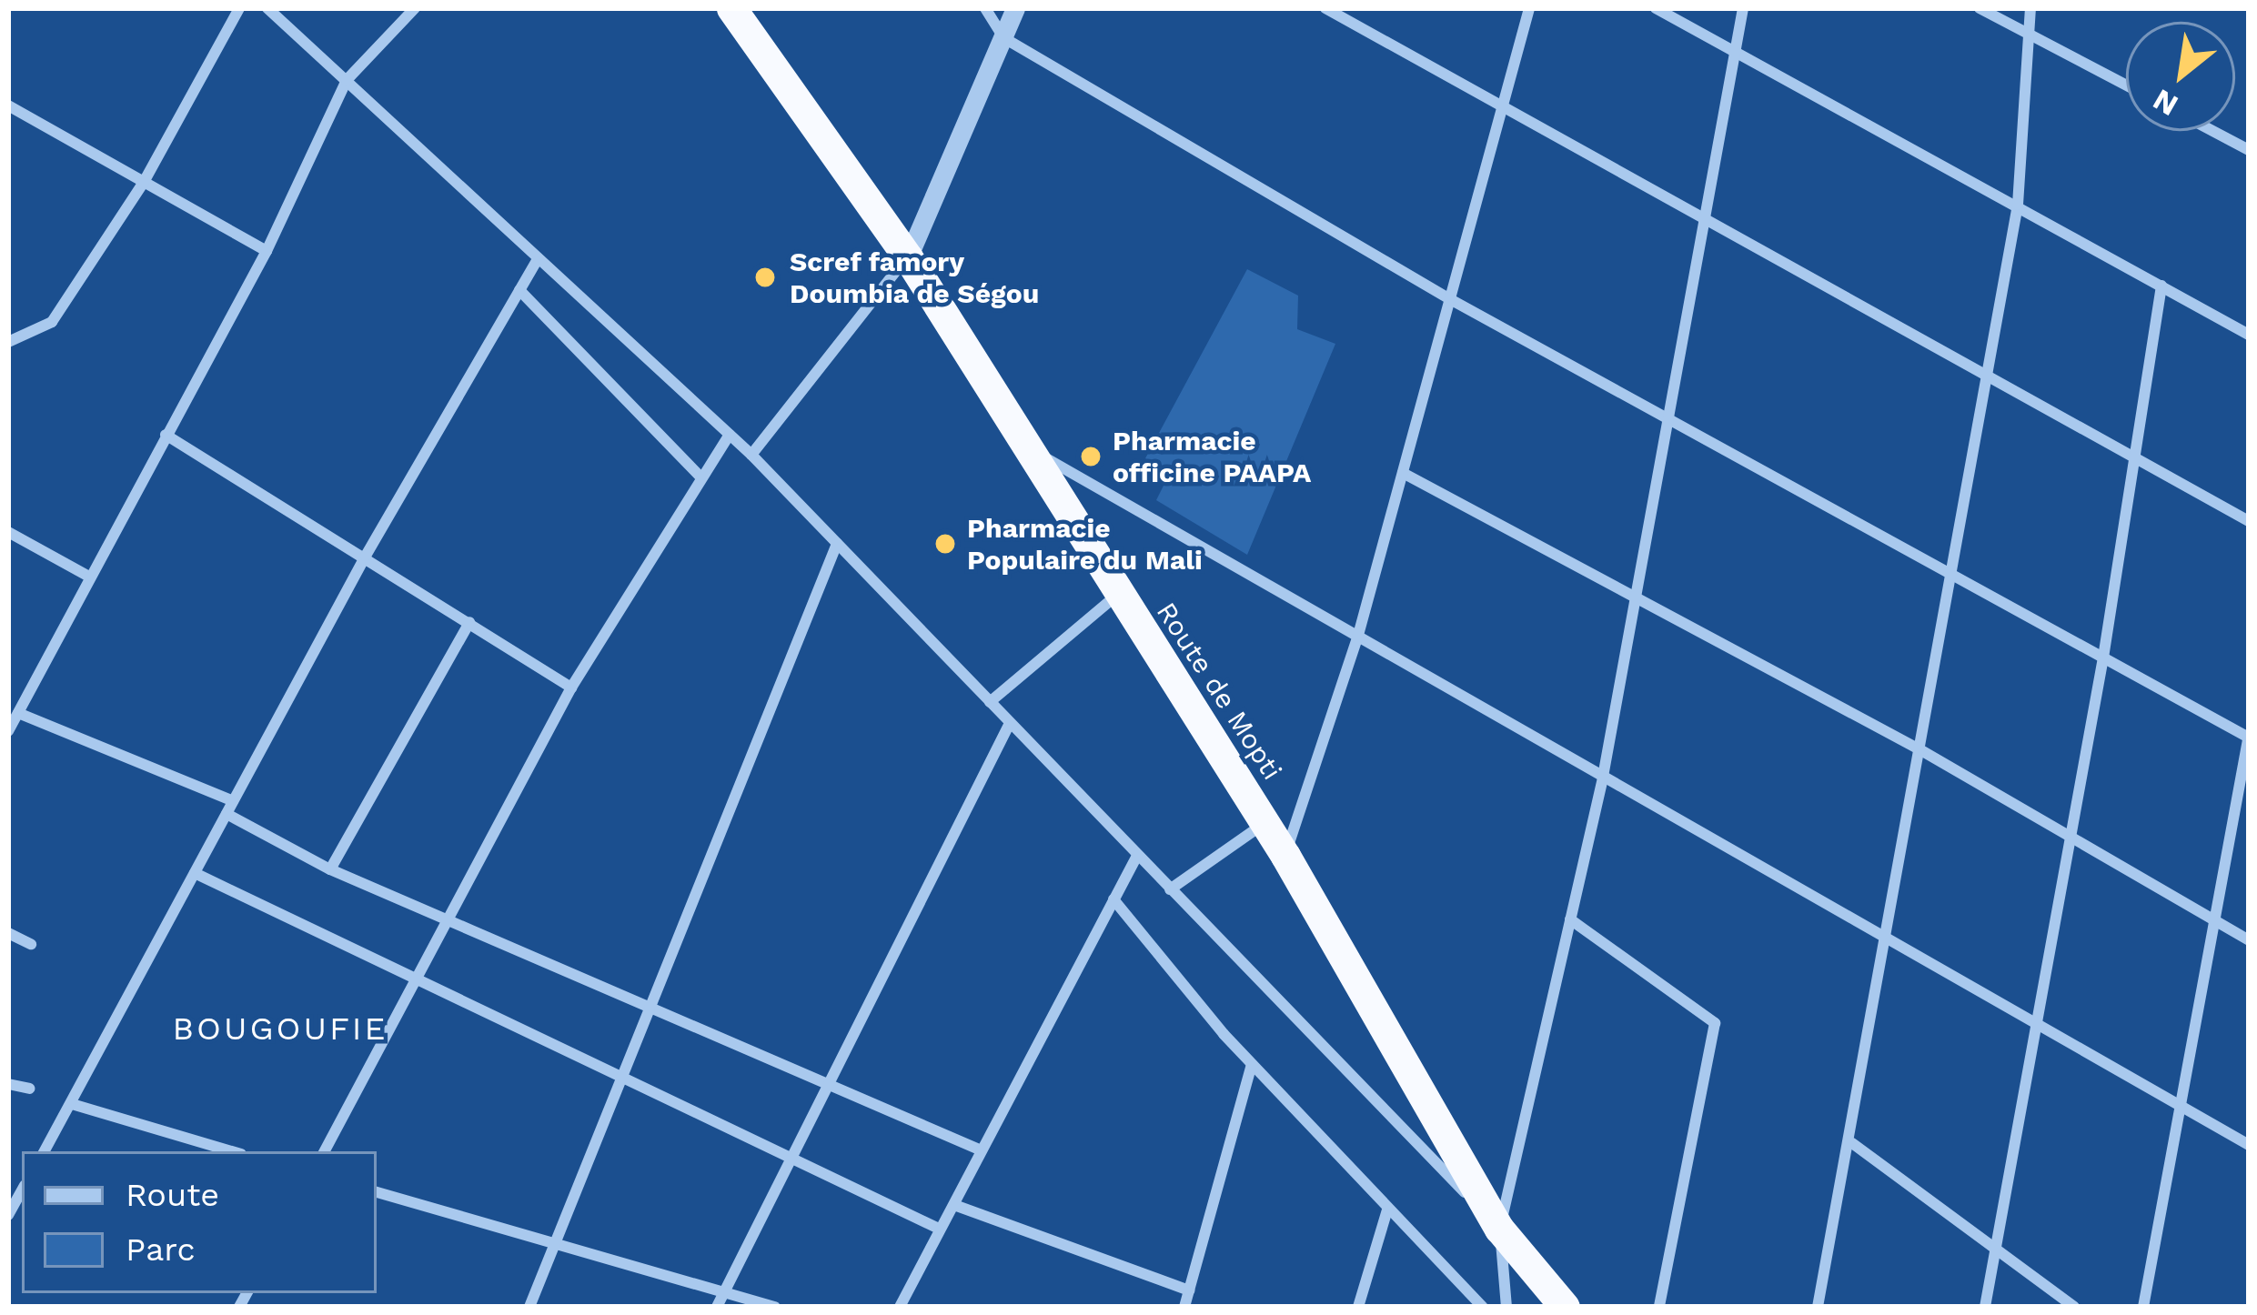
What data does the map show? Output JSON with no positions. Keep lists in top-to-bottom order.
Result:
{
  "streets": {
    "highway": ["Route de Mopti"]
  },
  "districts": ["BOUGOUFIE"],
  "places": ["Scref famory Doumbia de Ségou", "Pharmacie officine PAAPA", "Pharmacie Populaire du Mali"],
  "legend": ["Route", "Parc"],
  "north": "bottom left"
}
